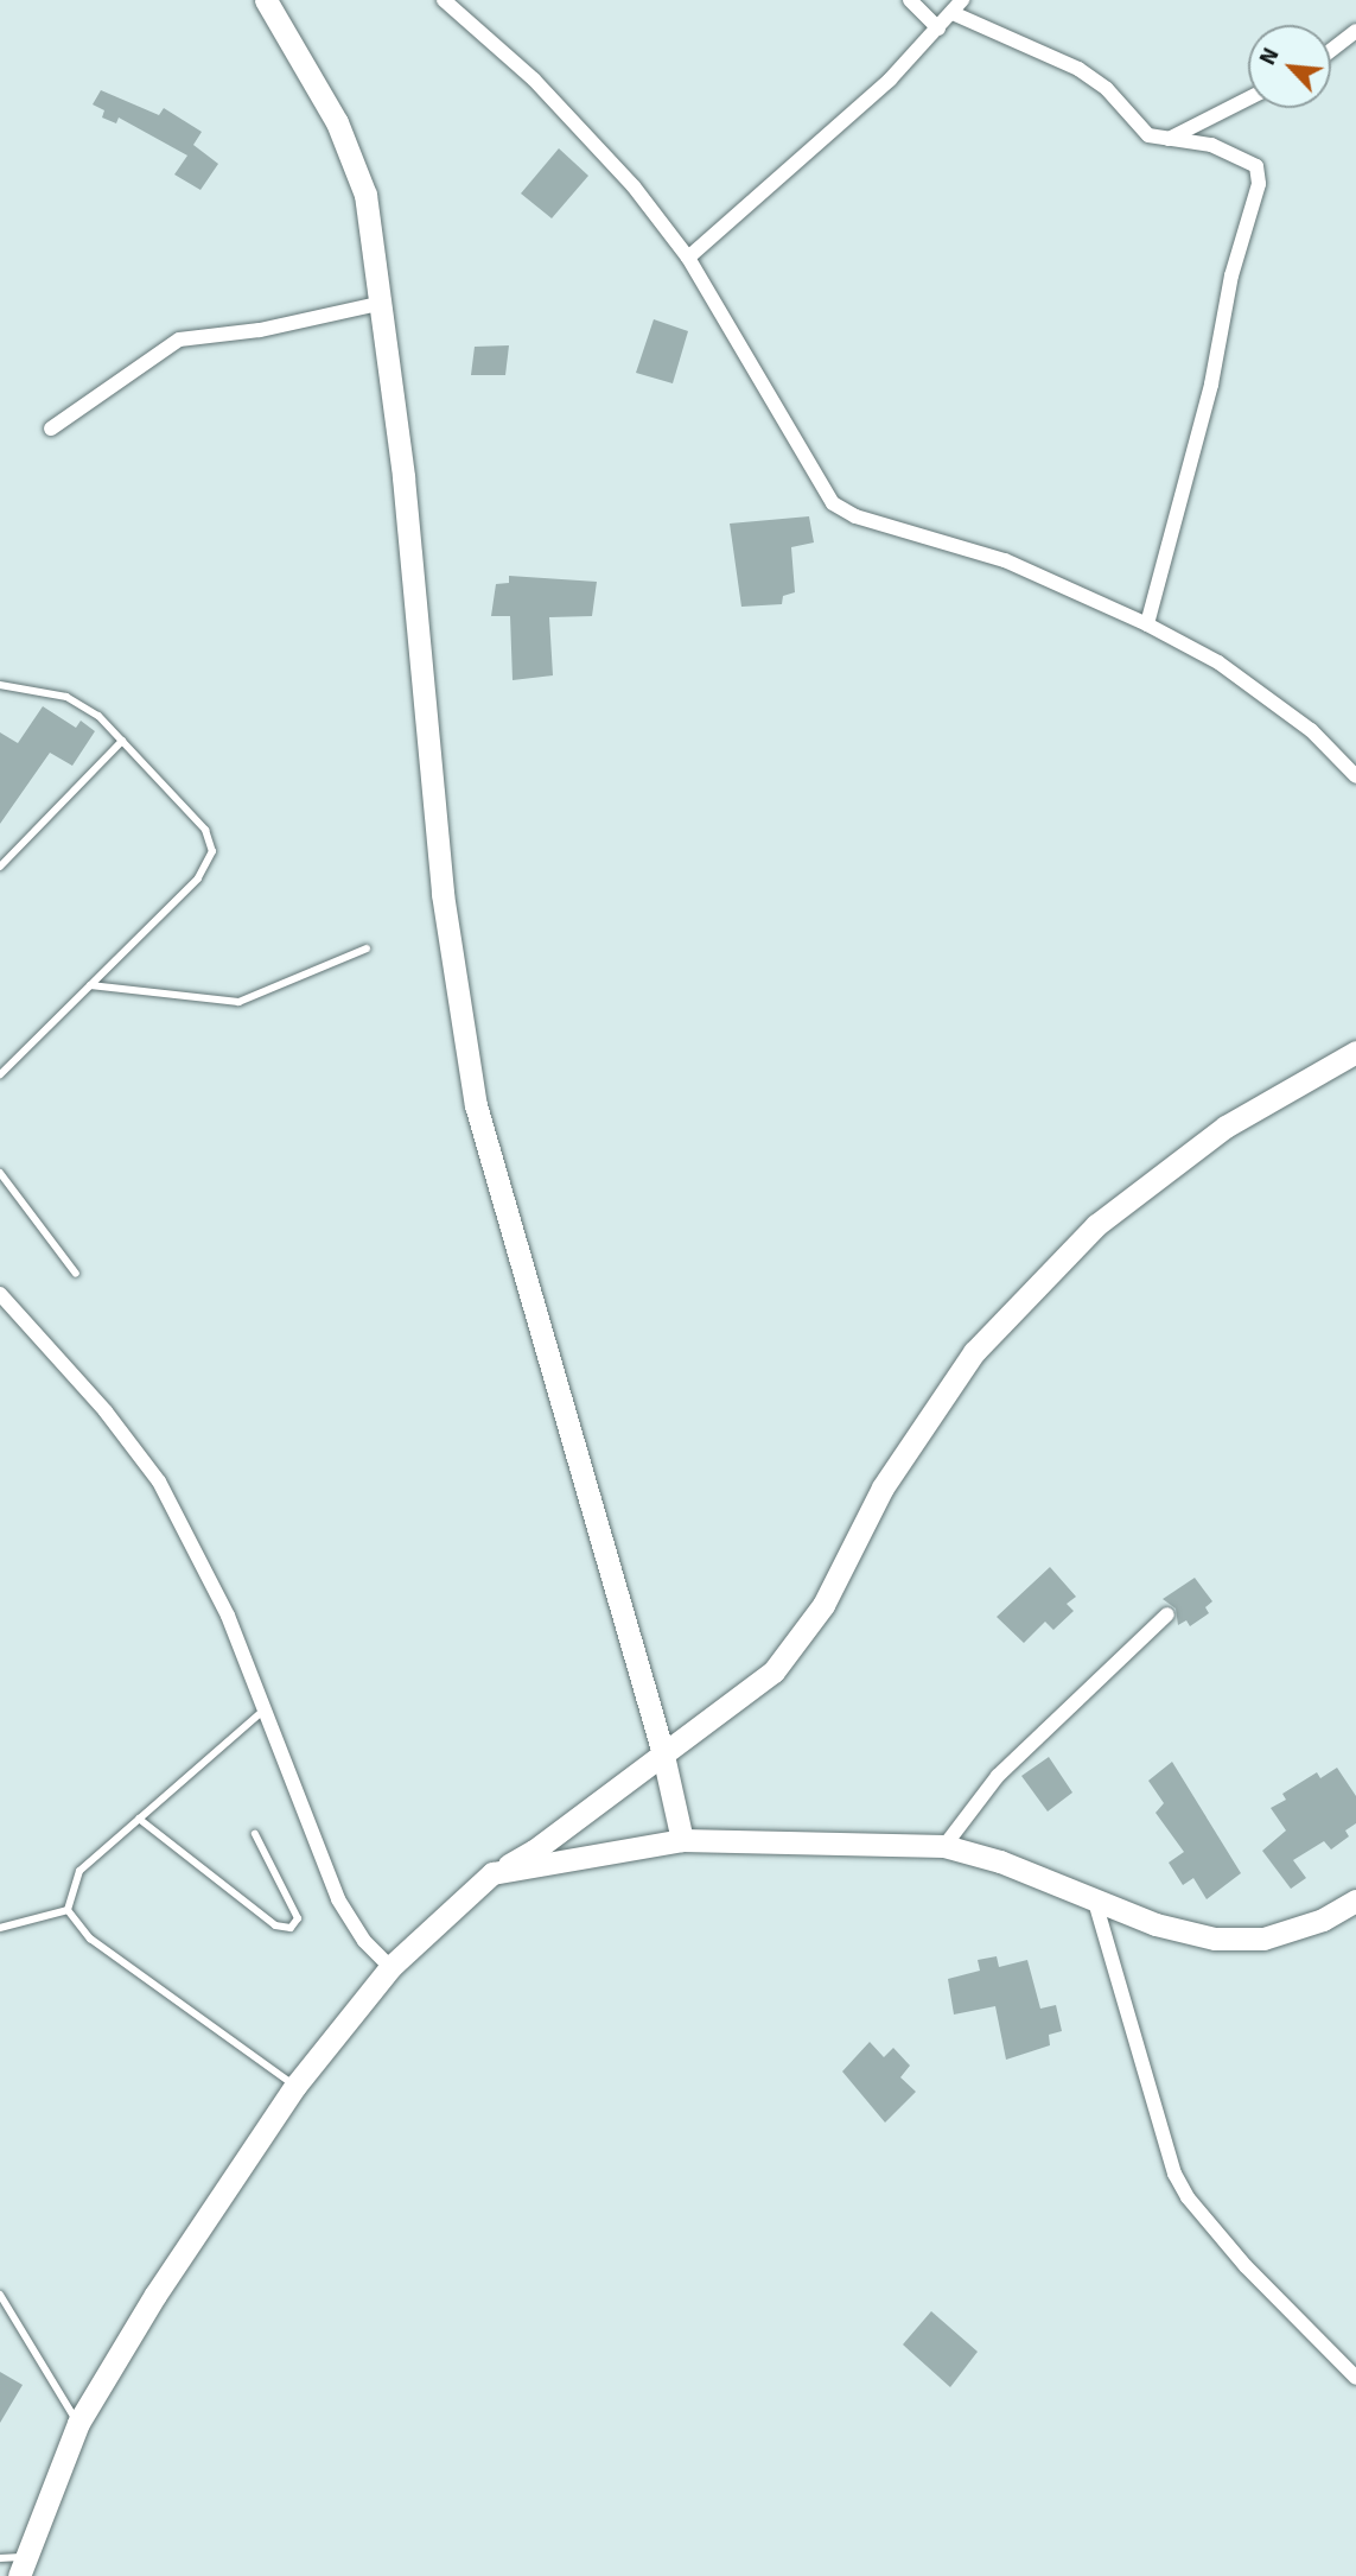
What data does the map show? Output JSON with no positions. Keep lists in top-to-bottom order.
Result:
{
  "north": "top left"
}
